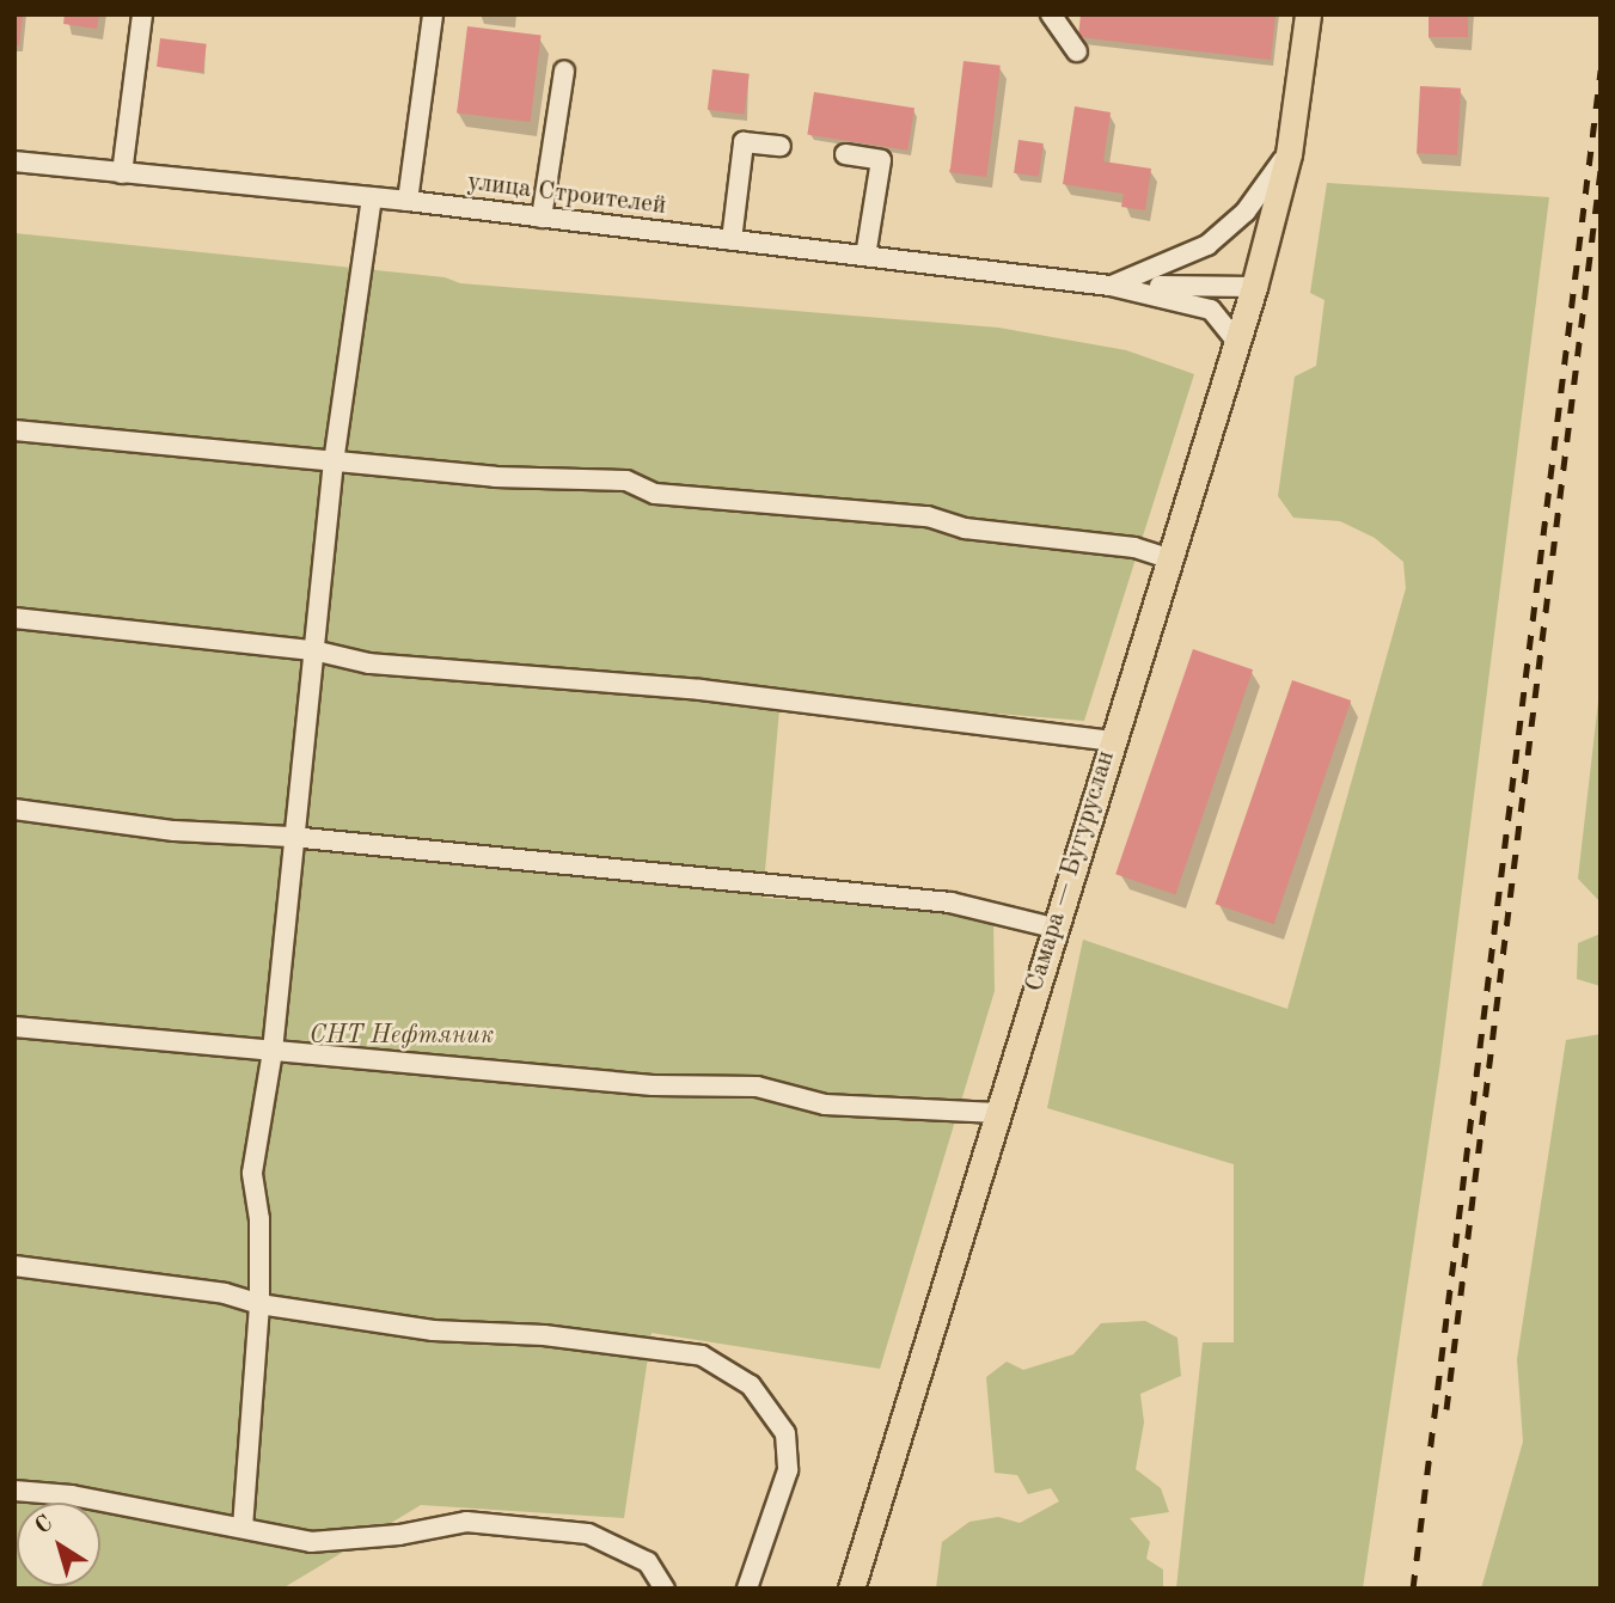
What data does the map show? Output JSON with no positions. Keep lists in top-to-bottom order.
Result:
{
  "streets": {
    "main road": ["Самара — Бугуруслан"],
    "street": ["улица Строителей"]
  },
  "parks": ["СНТ Нефтяник"],
  "north": "top left"
}
